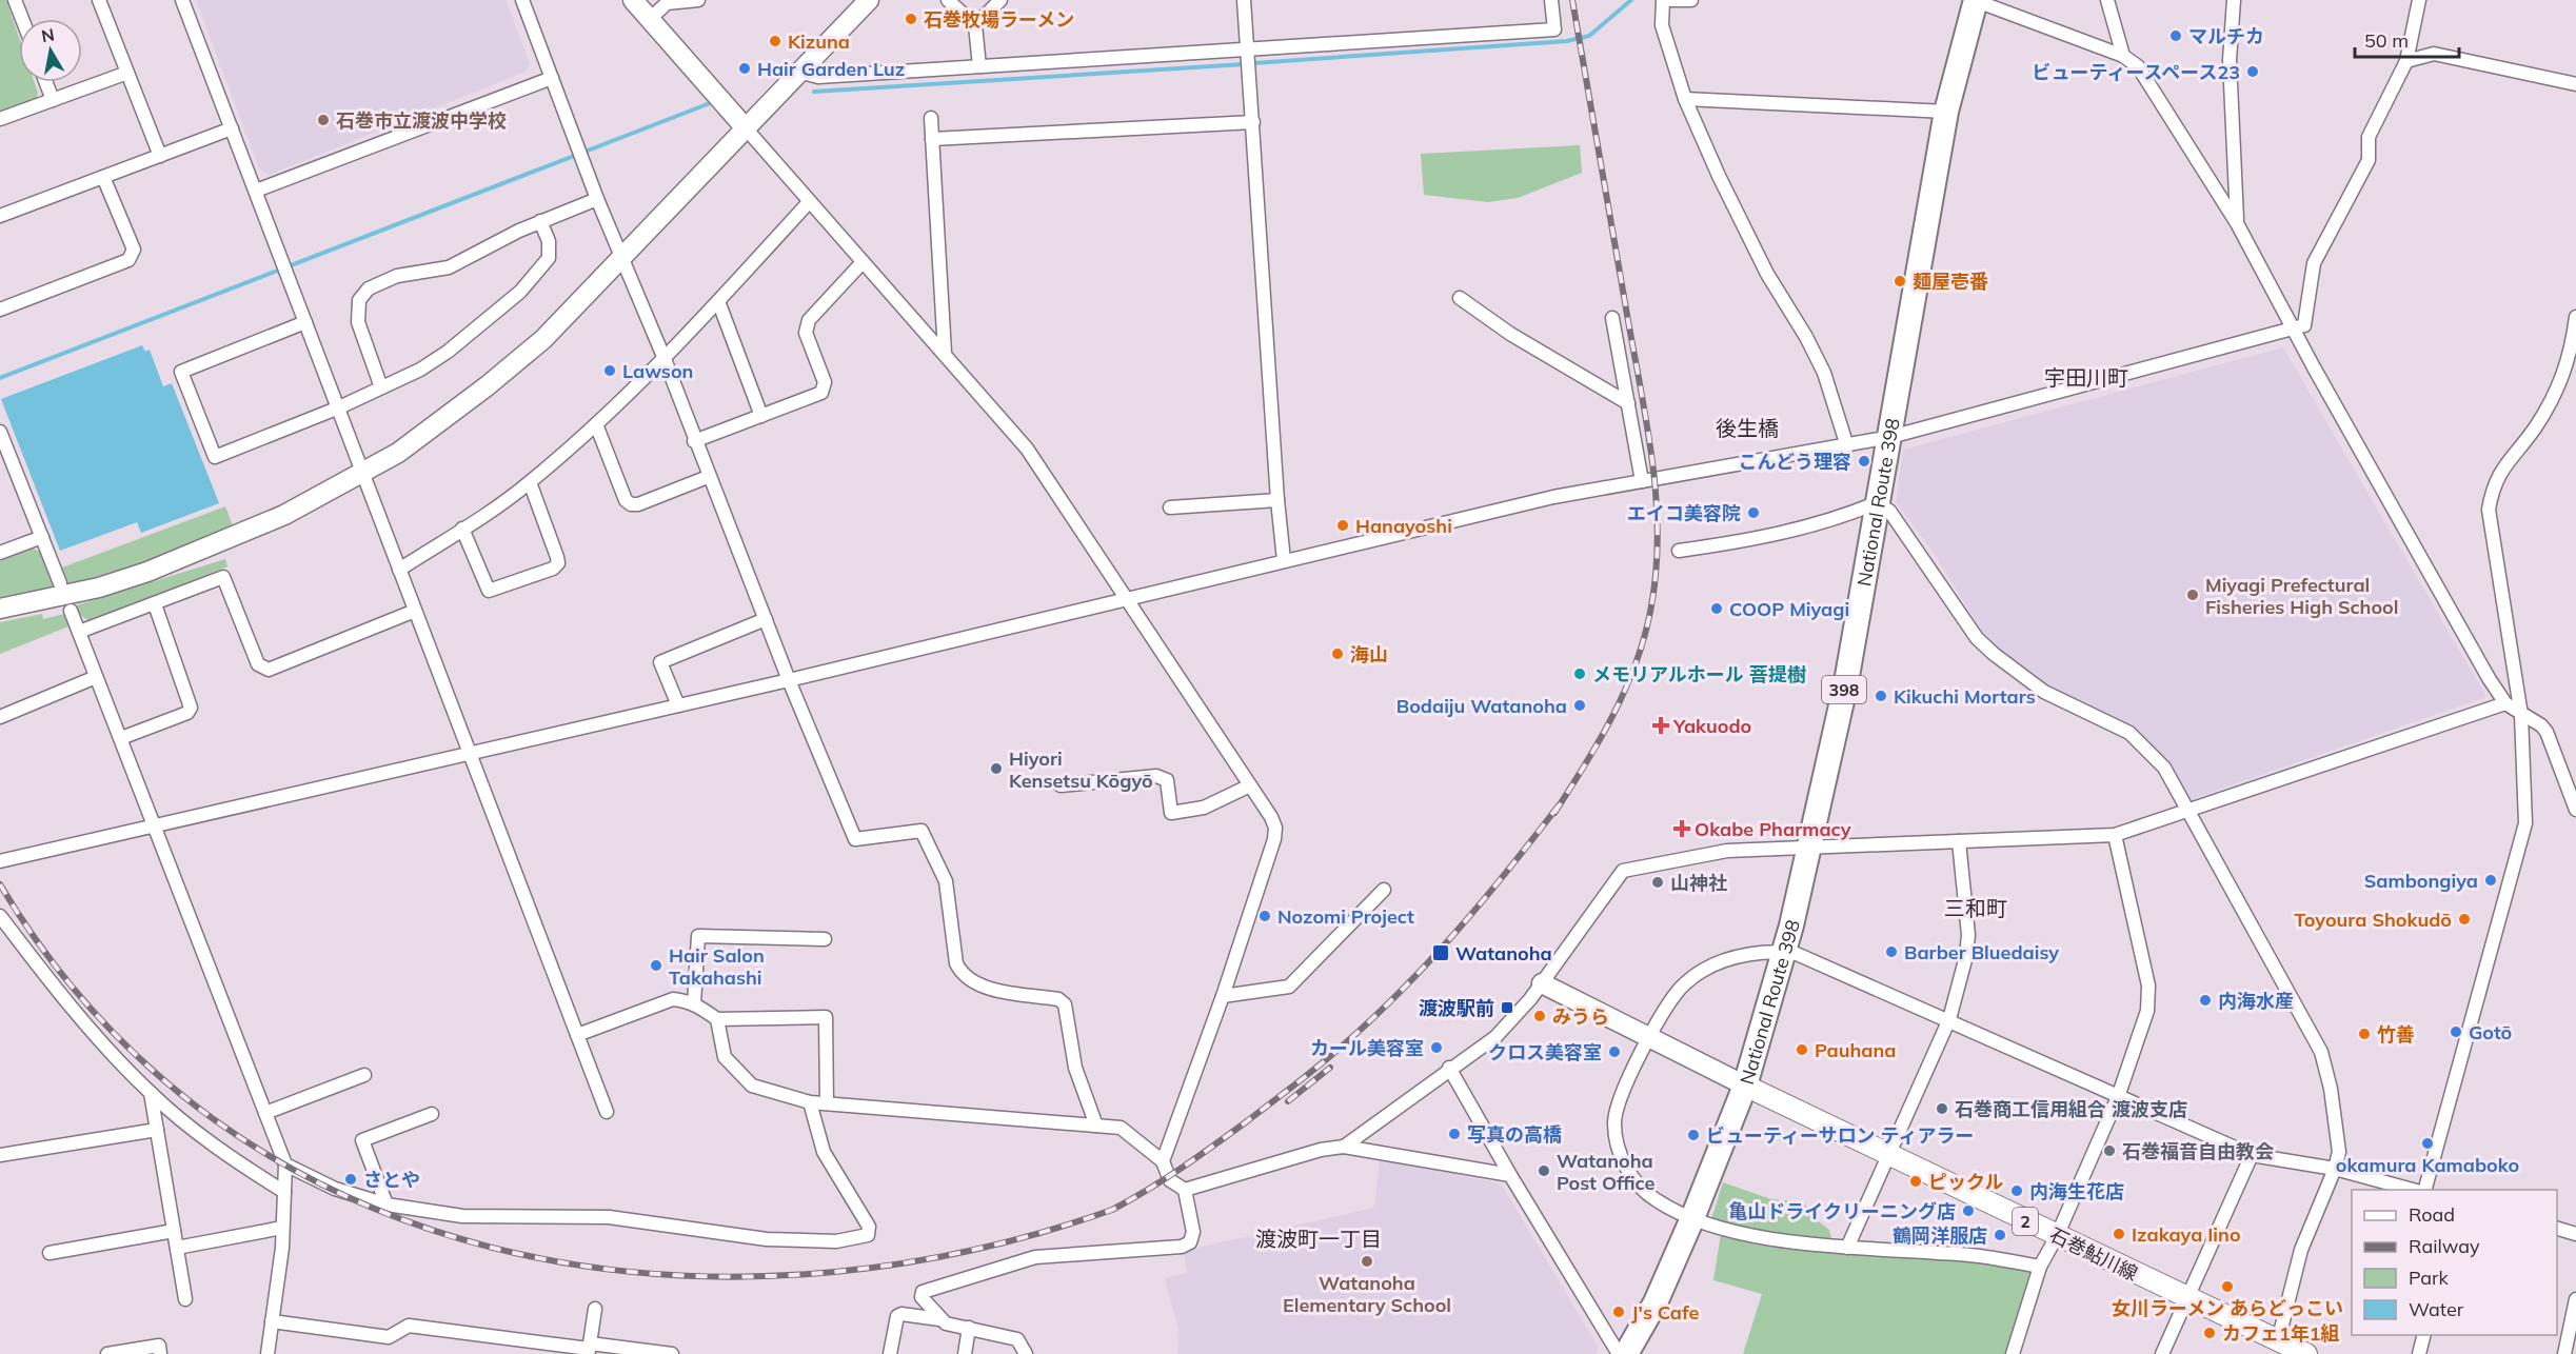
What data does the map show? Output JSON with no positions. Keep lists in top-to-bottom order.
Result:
{
  "streets": {
    "highway": ["National Route 398", "398"],
    "main road": ["2", "石巻鮎川線"]
  },
  "crossings": [
    ["National Route 398", "石巻鮎川線"]
  ],
  "districts": [
    "宇田川町",
    "後生橋",
    "三和町",
    "渡波町一丁目"
  ],
  "places": {
    "other": [
      "石巻牧場ラーメン",
      "マルチカ",
      "Kizuna",
      "Hair Garden Luz",
      "ビューティースペース23",
      "石巻市立渡波中学校",
      "麺屋壱番",
      "Lawson",
      "こんどう理容",
      "エイコ美容院",
      "Hanayoshi",
      "Miyagi Prefectural Fisheries High School",
      "COOP Miyagi",
      "海山",
      "メモリアルホール 菩提樹",
      "Kikuchi Mortars",
      "Bodaiju Watanoha",
      "Hiyori Kensetsu Kōgyō",
      "Sambongiya",
      "山神社",
      "Nozomi Project",
      "Toyoura Shokudō",
      "Barber Bluedaisy",
      "Hair Salon Takahashi",
      "内海水産",
      "みうら",
      "Gotō",
      "竹善",
      "カール美容室",
      "Pauhana",
      "クロス美容室",
      "石巻商工信用組合 渡波支店",
      "写真の高橋",
      "ビューティーサロン ティアラー",
      "okamura Kamaboko",
      "石巻福音自由教会",
      "Watanoha Post Office",
      "さとや",
      "ピックル",
      "内海生花店",
      "亀山ドライクリーニング店",
      "Izakaya Iino",
      "鶴岡洋服店",
      "Watanoha Elementary School",
      "女川ラーメン あらどっこい",
      "J's Cafe",
      "カフェ1年1組"
    ],
    "health": ["Yakuodo", "Okabe Pharmacy"],
    "transit": ["Watanoha", "渡波駅前"]
  },
  "legend": [
    "Road",
    "Railway",
    "Park",
    "Water"
  ],
  "scale_bar": "50 m",
  "north": "top"
}
